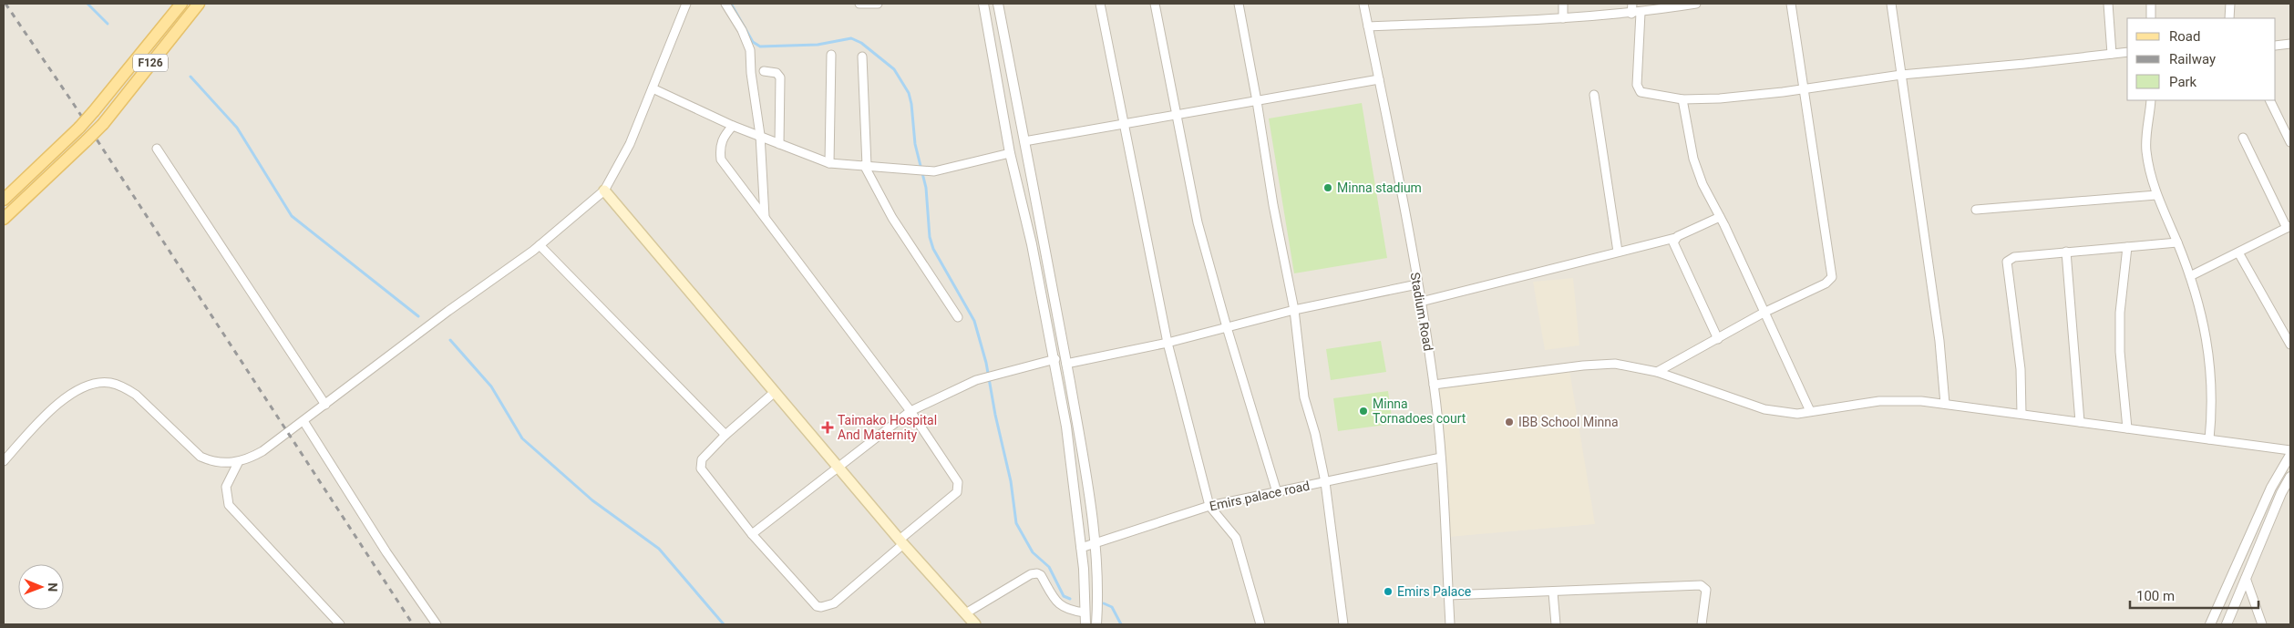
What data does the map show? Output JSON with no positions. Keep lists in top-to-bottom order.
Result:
{
  "streets": {
    "main road": ["F126"],
    "street": ["Stadium Road", "Emirs palace road"]
  },
  "crossings": [
    ["Stadium Road", "Emirs palace road"]
  ],
  "places": {
    "other": [
      "Minna stadium",
      "Minna Tornadoes court",
      "IBB School Minna",
      "Emirs Palace"
    ],
    "health": ["Taimako Hospital And Maternity"]
  },
  "legend": ["Road", "Railway", "Park"],
  "scale_bar": "100 m",
  "north": "right"
}
